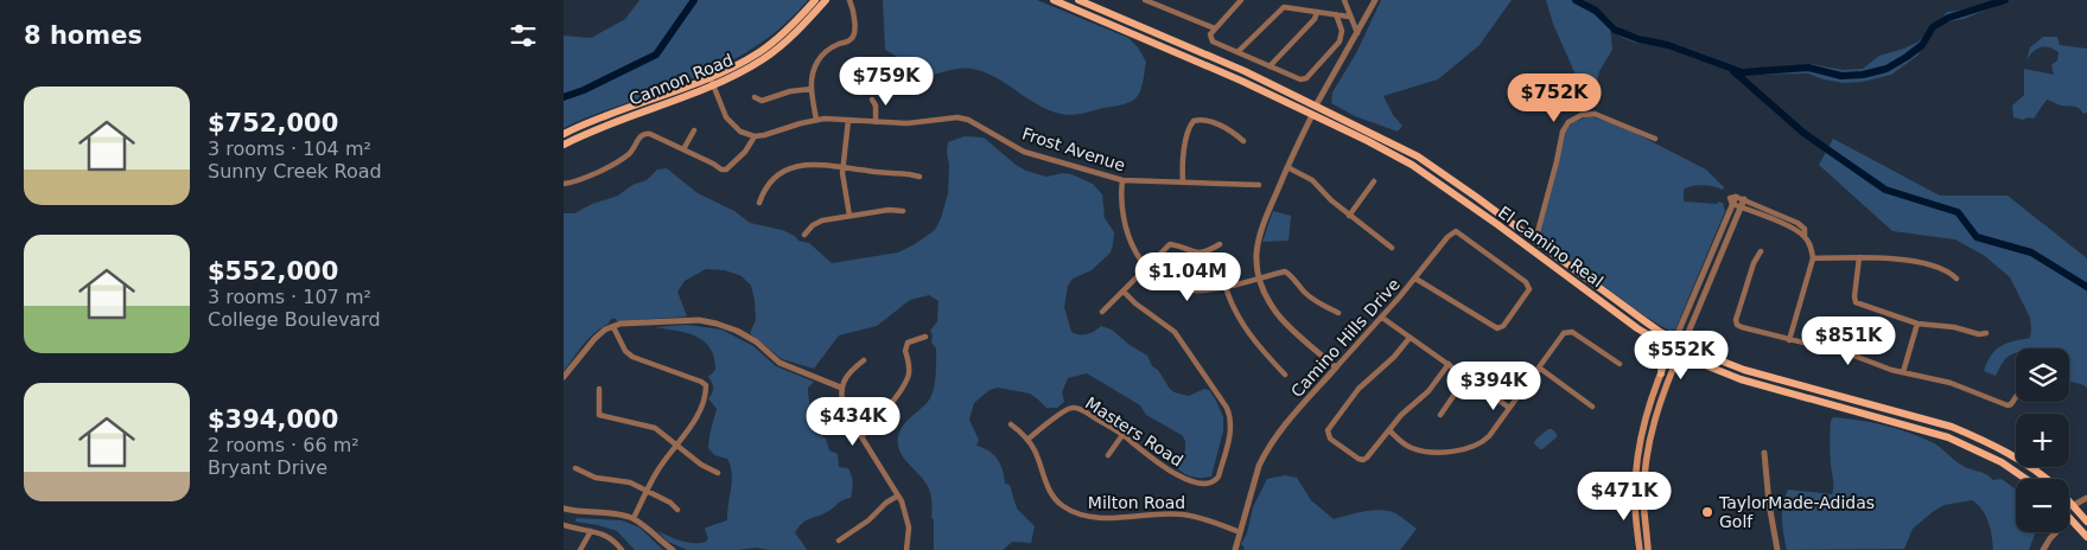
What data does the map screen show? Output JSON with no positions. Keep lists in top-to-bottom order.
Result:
{
  "streets": {
    "main road": ["Cannon Road", "El Camino Real"],
    "street": [
      "Frost Avenue",
      "Camino Hills Drive",
      "Masters Road",
      "Milton Road"
    ]
  },
  "crossings": [
    ["Camino Hills Drive", "Milton Road"],
    ["Masters Road", "Milton Road"]
  ],
  "places": ["TaylorMade-Adidas Golf"],
  "page": {
    "heading": "8 homes",
    "price": [
      "$759K",
      "$752K",
      "$1.04M",
      "$851K",
      "$552K",
      "$394K",
      "$434K",
      "$471K"
    ],
    "list": [
      {
        "name": "$752,000",
        "note": "3 rooms · 104 m² · Sunny Creek Road"
      },
      {
        "name": "$552,000",
        "note": "3 rooms · 107 m² · College Boulevard"
      },
      {
        "name": "$394,000",
        "note": "2 rooms · 66 m² · Bryant Drive"
      }
    ],
    "map_buttons": ["+", "−"]
  }
}
